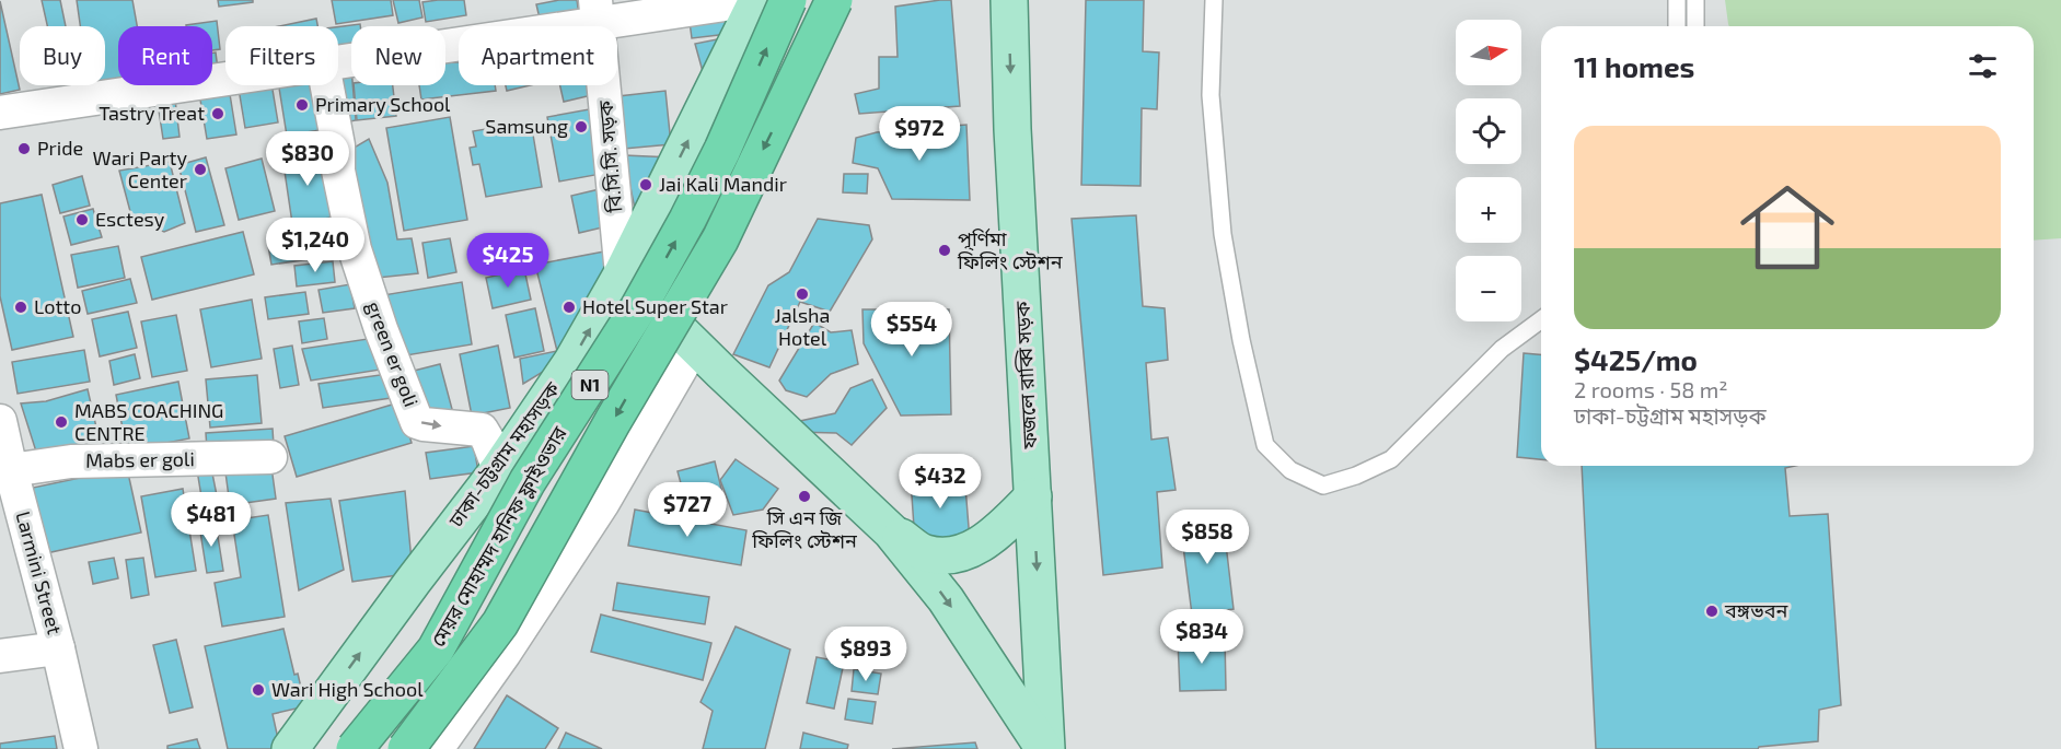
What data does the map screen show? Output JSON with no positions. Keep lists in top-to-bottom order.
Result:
{
  "streets": {
    "highway": ["N1", "মেয়র মোহাম্মদ হানিফ ফ্লাইওভার"],
    "main road": ["ফজলে রাব্বি সড়ক", "ঢাকা-চট্টগ্রাম মহাসড়ক"],
    "street": [
      "বি.সি.সি. সড়ক",
      "green er goli",
      "Mabs er goli",
      "Larmini Street"
    ]
  },
  "crossings": [
    ["বি.সি.সি. সড়ক", "ঢাকা-চট্টগ্রাম মহাসড়ক"],
    ["green er goli", "ঢাকা-চট্টগ্রাম মহাসড়ক"],
    ["Mabs er goli", "Larmini Street"]
  ],
  "one_way": ["green er goli", "ফজলে রাব্বি সড়ক", "ঢাকা-চট্টগ্রাম মহাসড়ক"],
  "places": [
    "Primary School",
    "Tastry Treat",
    "Samsung",
    "Pride",
    "Wari Party Center",
    "Jai Kali Mandir",
    "Esctesy",
    "পূর্ণিমা ফিলিং স্টেশন",
    "Jalsha Hotel",
    "Lotto",
    "Hotel Super Star",
    "MABS COACHING CENTRE",
    "সি এন জি ফিলিং স্টেশন",
    "বঙ্গভবন",
    "Wari High School"
  ],
  "north": "right",
  "page": {
    "map_buttons": ["+", "−"],
    "chip": [
      "Buy",
      "Rent",
      "Filters",
      "New",
      "Apartment"
    ],
    "heading": "11 homes",
    "list": [
      {
        "name": "$425/mo",
        "note": "2 rooms · 58 m² · ঢাকা-চট্টগ্রাম মহাসড়ক"
      }
    ],
    "price": [
      "$972",
      "$830",
      "$1,240",
      "$425",
      "$554",
      "$432",
      "$727",
      "$481",
      "$858",
      "$834",
      "$893"
    ]
  }
}
